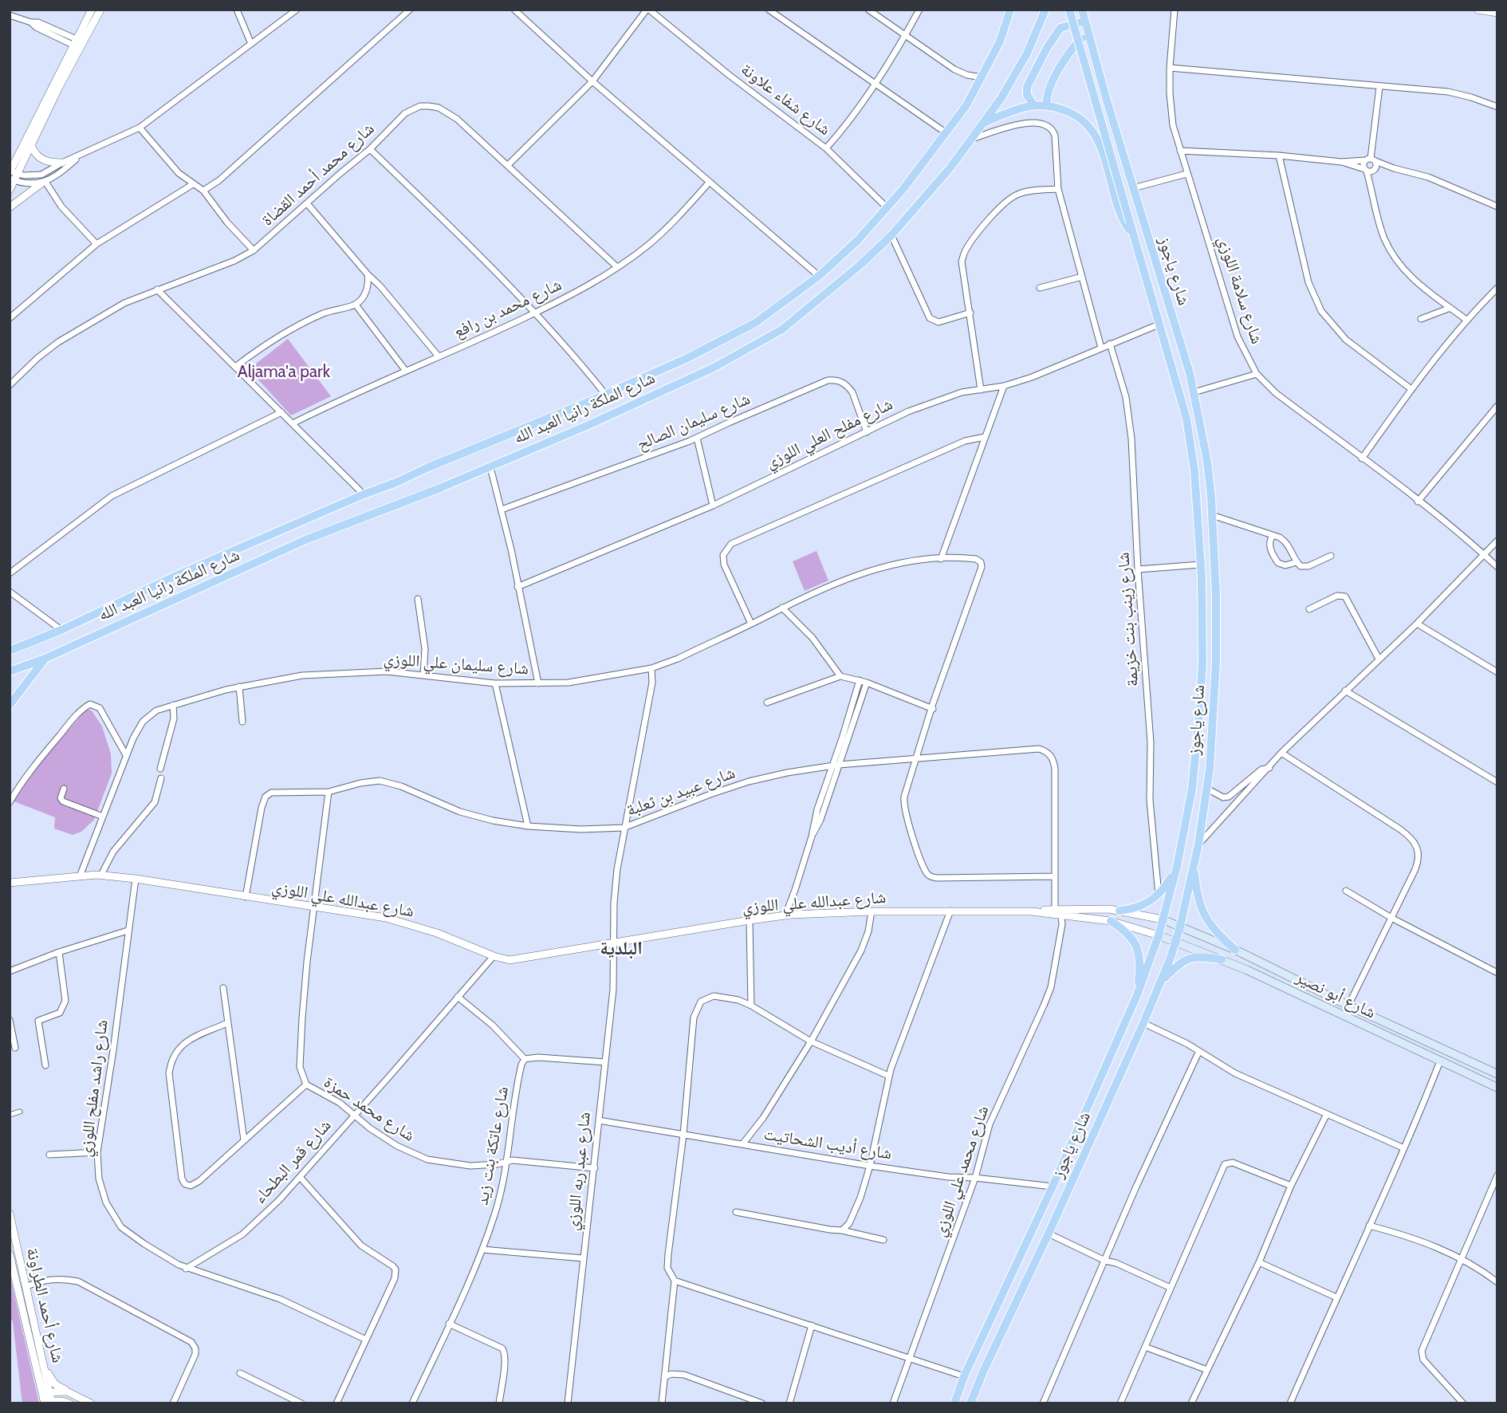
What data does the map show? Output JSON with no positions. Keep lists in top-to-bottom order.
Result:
{
  "streets": {
    "main road": ["شارع ياجوز", "شارع الملكة رانيا العبد الله", "شارع أبو نصير"],
    "street": [
      "شارع شفاء علاونة",
      "شارع محمد أحمد القضاة",
      "شارع سلامة اللوزي",
      "شارع محمد بن رافع",
      "شارع سليمان الصالح",
      "شارع مفلح العلي اللوزي",
      "شارع زينب بنت خزيمة",
      "شارع سليمان علي اللوزي",
      "شارع عبيد بن ثعلبة",
      "شارع عبدالله علي اللوزي",
      "شارع راشد مفلح اللوزي",
      "شارع محمد حمزة",
      "شارع أديب الشحاتيت",
      "شارع عاتكة بنت زيد",
      "شارع قمر البطحاء",
      "شارع عبد ربه اللوزي",
      "شارع محمد علي اللوزي",
      "شارع أحمد الطراونة"
    ]
  },
  "crossings": [
    ["شارع محمد أحمد القضاة", "شارع محمد بن رافع"],
    ["شارع ياجوز", "شارع مفلح العلي اللوزي"],
    ["شارع ياجوز", "شارع عبدالله علي اللوزي"],
    ["شارع ياجوز", "شارع أبو نصير"],
    ["شارع ياجوز", "شارع أديب الشحاتيت"],
    ["شارع سليمان الصالح", "شارع مفلح العلي اللوزي"],
    ["شارع مفلح العلي اللوزي", "شارع زينب بنت خزيمة"],
    ["شارع سليمان علي اللوزي", "شارع عبدالله علي اللوزي"],
    ["شارع سليمان علي اللوزي", "شارع عبد ربه اللوزي"],
    ["شارع عبيد بن ثعلبة", "شارع عبدالله علي اللوزي"],
    ["شارع عبيد بن ثعلبة", "شارع محمد حمزة"],
    ["شارع عبيد بن ثعلبة", "شارع عبد ربه اللوزي"],
    ["شارع عبدالله علي اللوزي", "شارع أبو نصير"],
    ["شارع عبدالله علي اللوزي", "شارع راشد مفلح اللوزي"],
    ["شارع عبدالله علي اللوزي", "شارع محمد حمزة"],
    ["شارع عبدالله علي اللوزي", "شارع قمر البطحاء"],
    ["شارع عبدالله علي اللوزي", "شارع عبد ربه اللوزي"],
    ["شارع عبدالله علي اللوزي", "شارع محمد علي اللوزي"],
    ["شارع راشد مفلح اللوزي", "شارع قمر البطحاء"],
    ["شارع محمد حمزة", "شارع عاتكة بنت زيد"],
    ["شارع محمد حمزة", "شارع قمر البطحاء"],
    ["شارع محمد حمزة", "شارع عبد ربه اللوزي"],
    ["شارع أديب الشحاتيت", "شارع عبد ربه اللوزي"],
    ["شارع أديب الشحاتيت", "شارع محمد علي اللوزي"]
  ],
  "districts": ["البلدية"],
  "parks": ["Aljama'a park"]
}
